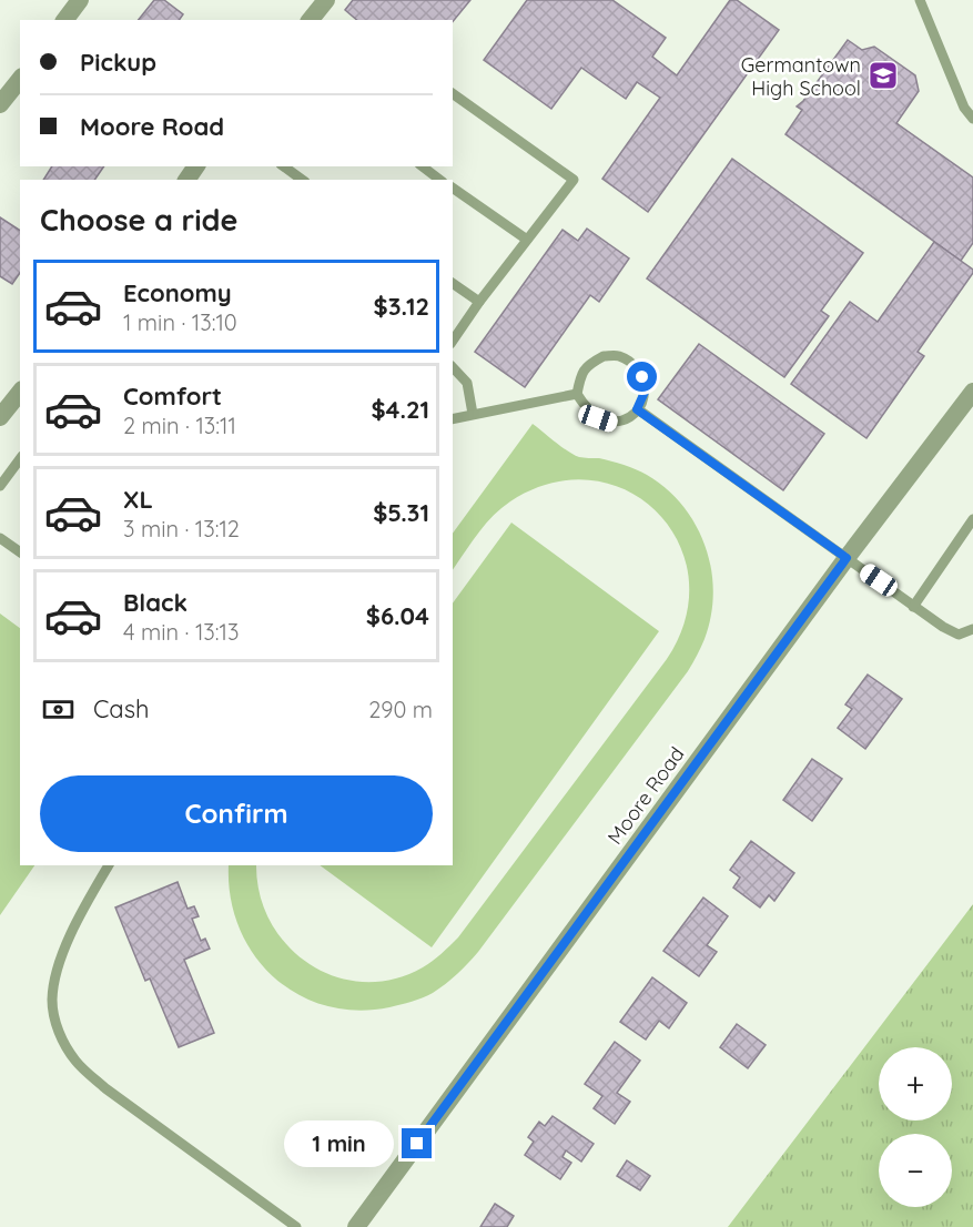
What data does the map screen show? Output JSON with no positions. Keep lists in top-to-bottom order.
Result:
{
  "streets": {
    "street": ["Moore Road"]
  },
  "places": {
    "school or university": ["Germantown High School"]
  },
  "page": {
    "banner": ["Pickup", "Moore Road"],
    "heading": "Choose a ride",
    "list": [
      {
        "name": "Economy",
        "note": "1 min · 13:10",
        "value": "$3.12"
      },
      {
        "name": "Comfort",
        "note": "2 min · 13:11",
        "value": "$4.21"
      },
      {
        "name": "XL",
        "note": "3 min · 13:12",
        "value": "$5.31"
      },
      {
        "name": "Black",
        "note": "4 min · 13:13",
        "value": "$6.04"
      }
    ],
    "pay": ["Cash", "290 m"],
    "buttons": "Confirm",
    "map_buttons": ["+", "−"],
    "bubble": "1 min"
  }
}
